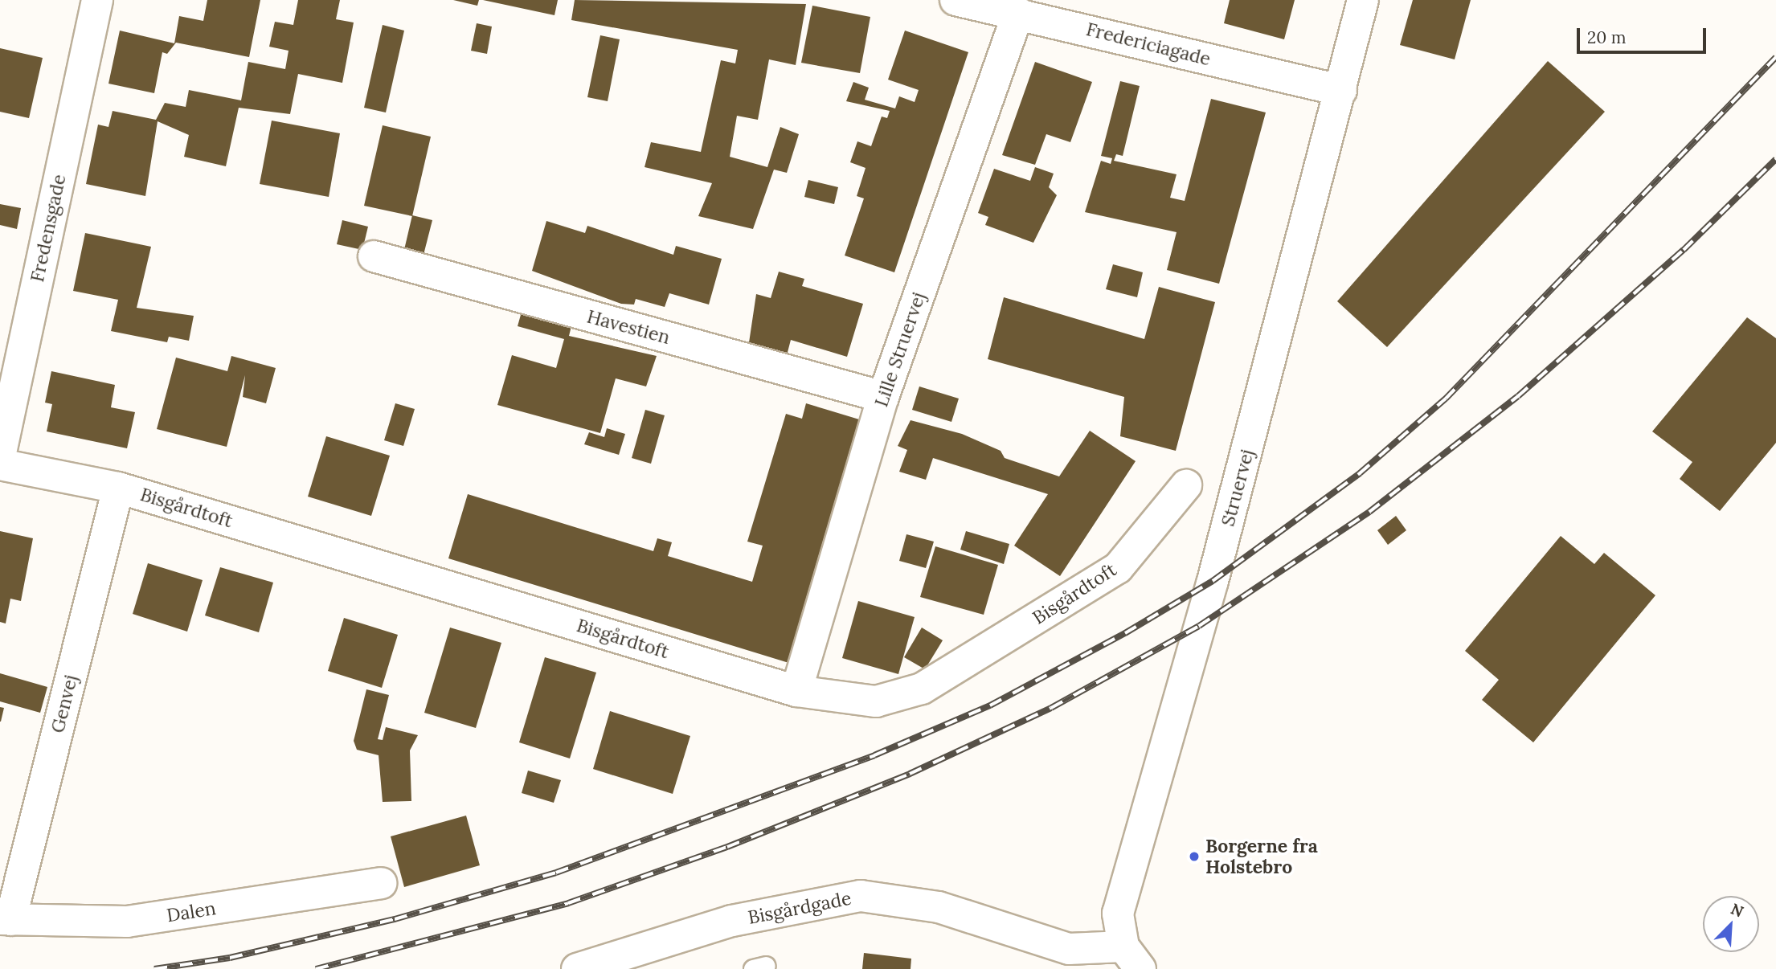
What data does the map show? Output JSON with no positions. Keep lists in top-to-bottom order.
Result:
{
  "streets": {
    "street": [
      "Fredericiagade",
      "Fredensgade",
      "Havestien",
      "Lille Struervej",
      "Struervej",
      "Bisgårdtoft",
      "Genvej",
      "Bisgårdgade",
      "Dalen"
    ]
  },
  "crossings": [
    ["Fredericiagade", "Lille Struervej"],
    ["Fredericiagade", "Struervej"],
    ["Havestien", "Lille Struervej"],
    ["Lille Struervej", "Bisgårdtoft"],
    ["Struervej", "Bisgårdgade"],
    ["Bisgårdtoft", "Genvej"],
    ["Genvej", "Dalen"]
  ],
  "places": ["Borgerne fra Holstebro"],
  "scale_bar": "20 m",
  "north": "top right"
}
